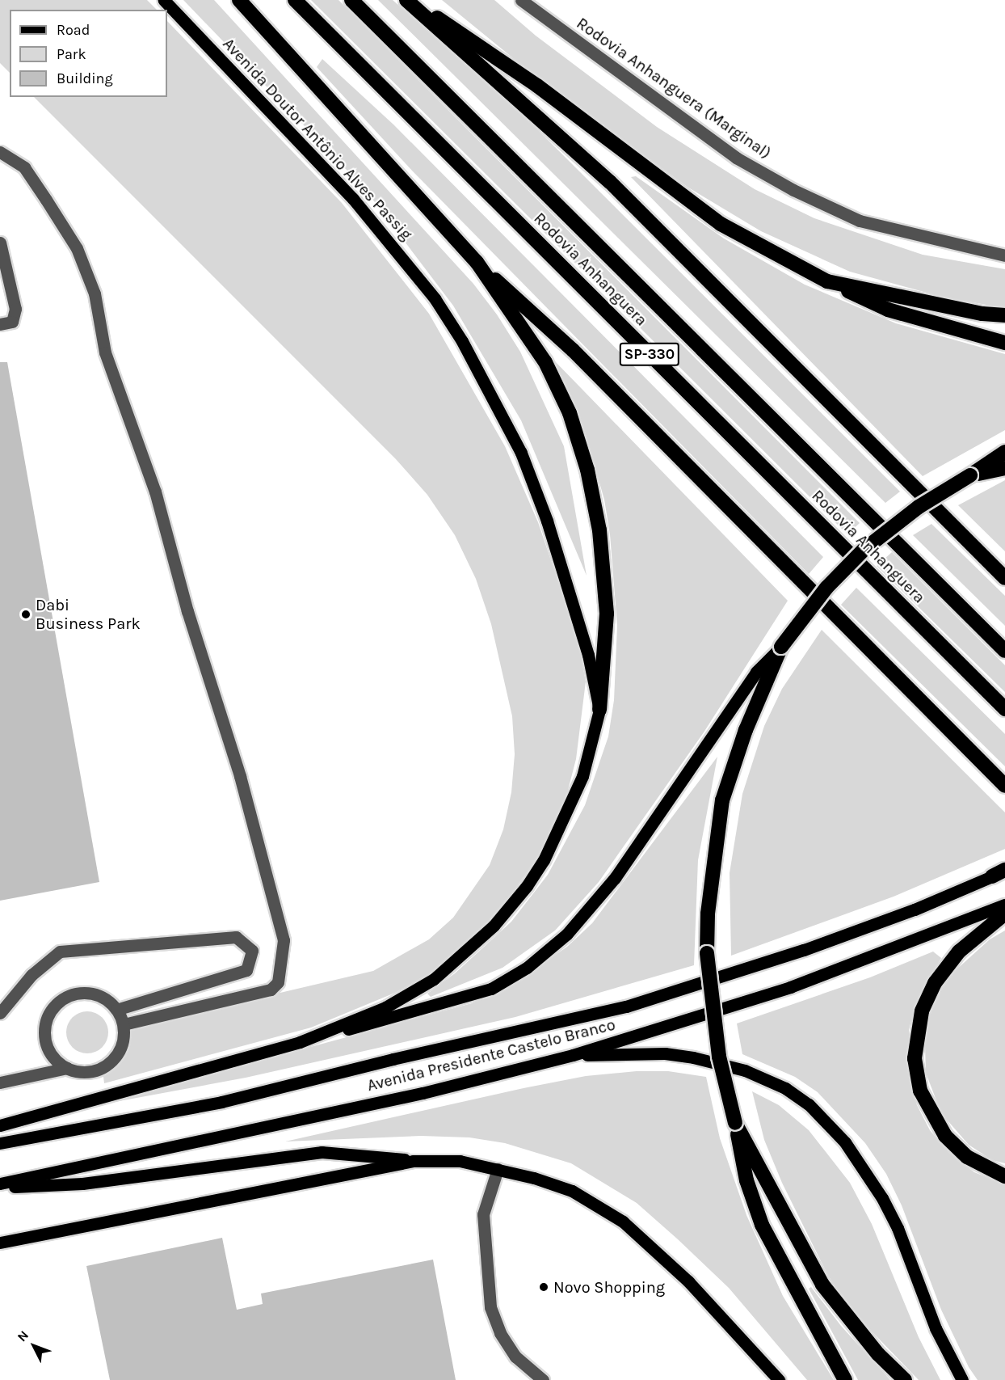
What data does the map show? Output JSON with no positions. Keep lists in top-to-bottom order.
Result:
{
  "streets": {
    "highway": ["Rodovia Anhanguera", "SP-330"],
    "main road": ["Avenida Doutor Antônio Alves Passig", "Avenida Presidente Castelo Branco"],
    "street": ["Rodovia Anhanguera (Marginal)"]
  },
  "places": ["Dabi Business Park", "Novo Shopping"],
  "legend": ["Road", "Park", "Building"],
  "north": "top left"
}
